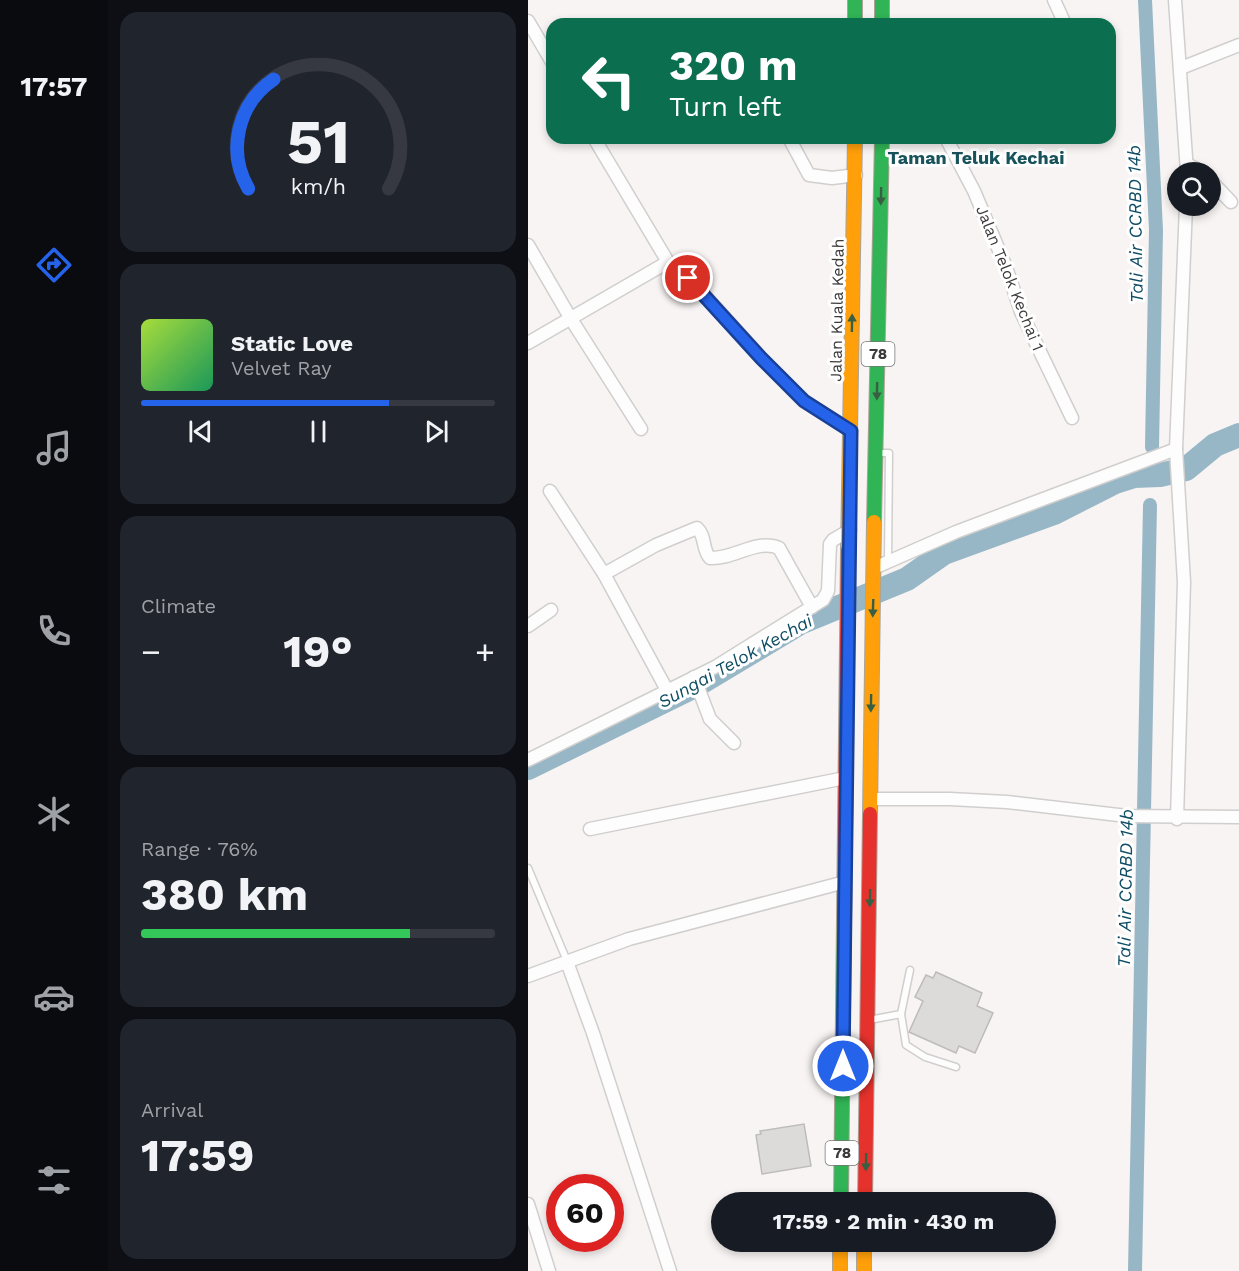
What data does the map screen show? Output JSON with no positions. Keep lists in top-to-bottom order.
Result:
{
  "streets": {
    "main road": ["Jalan Kuala Kedah", "78"],
    "street": ["Jalan Telok Kechai 1"]
  },
  "districts": ["Taman Teluk Kechai"],
  "water": ["Tali Air CCRBD 14b", "Sungai Telok Kechai"],
  "page": {
    "tabs": "17:57",
    "turn": ["320 m", "Turn left"],
    "song": ["Static Love", "Velvet Ray"],
    "tile": [
      "Climate",
      ["Range · 76%", "380 km"],
      ["Arrival", "17:59"]
    ],
    "heat": ["−", "19°", "+"],
    "limit": "60",
    "trip": "17:59 · 2 min · 430 m",
    "gauge": ["51", "km/h"]
  }
}
